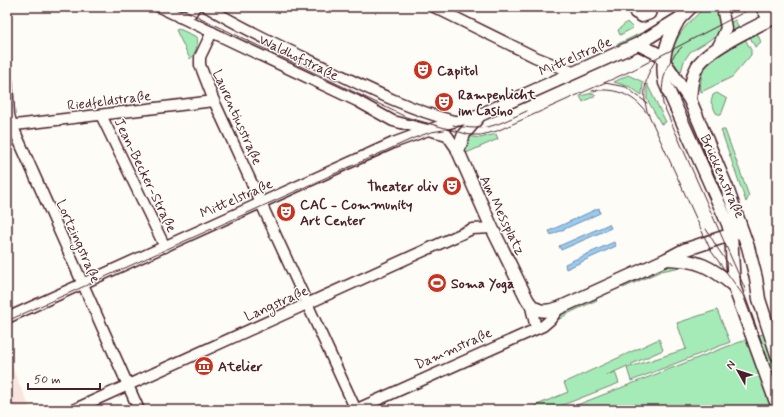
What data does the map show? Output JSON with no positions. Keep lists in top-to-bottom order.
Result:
{
  "streets": {
    "main road": [
      "Mittelstraße",
      "Brückenstraße",
      "Am Messplatz",
      "Dammstraße"
    ],
    "street": [
      "Waldhofstraße",
      "Riedfeldstraße",
      "Laurentiusstraße",
      "Jean-Becker-Straße",
      "Lortzingstraße",
      "Langstraße"
    ]
  },
  "crossings": [
    ["Mittelstraße", "Waldhofstraße"],
    ["Mittelstraße", "Laurentiusstraße"],
    ["Mittelstraße", "Jean-Becker-Straße"],
    ["Mittelstraße", "Brückenstraße"],
    ["Mittelstraße", "Am Messplatz"],
    ["Mittelstraße", "Lortzingstraße"],
    ["Waldhofstraße", "Laurentiusstraße"],
    ["Waldhofstraße", "Am Messplatz"],
    ["Riedfeldstraße", "Laurentiusstraße"],
    ["Riedfeldstraße", "Jean-Becker-Straße"],
    ["Riedfeldstraße", "Lortzingstraße"],
    ["Laurentiusstraße", "Langstraße"],
    ["Laurentiusstraße", "Dammstraße"],
    ["Brückenstraße", "Dammstraße"],
    ["Am Messplatz", "Langstraße"],
    ["Am Messplatz", "Dammstraße"],
    ["Lortzingstraße", "Langstraße"]
  ],
  "places": {
    "theatre": [
      "Capitol",
      "Rampenlicht im Casino",
      "Theater oliv",
      "CAC - Community Art Center"
    ],
    "sports": ["Soma Yoga"],
    "museum": ["Atelier"]
  },
  "scale_bar": "50 m",
  "north": "top left"
}
